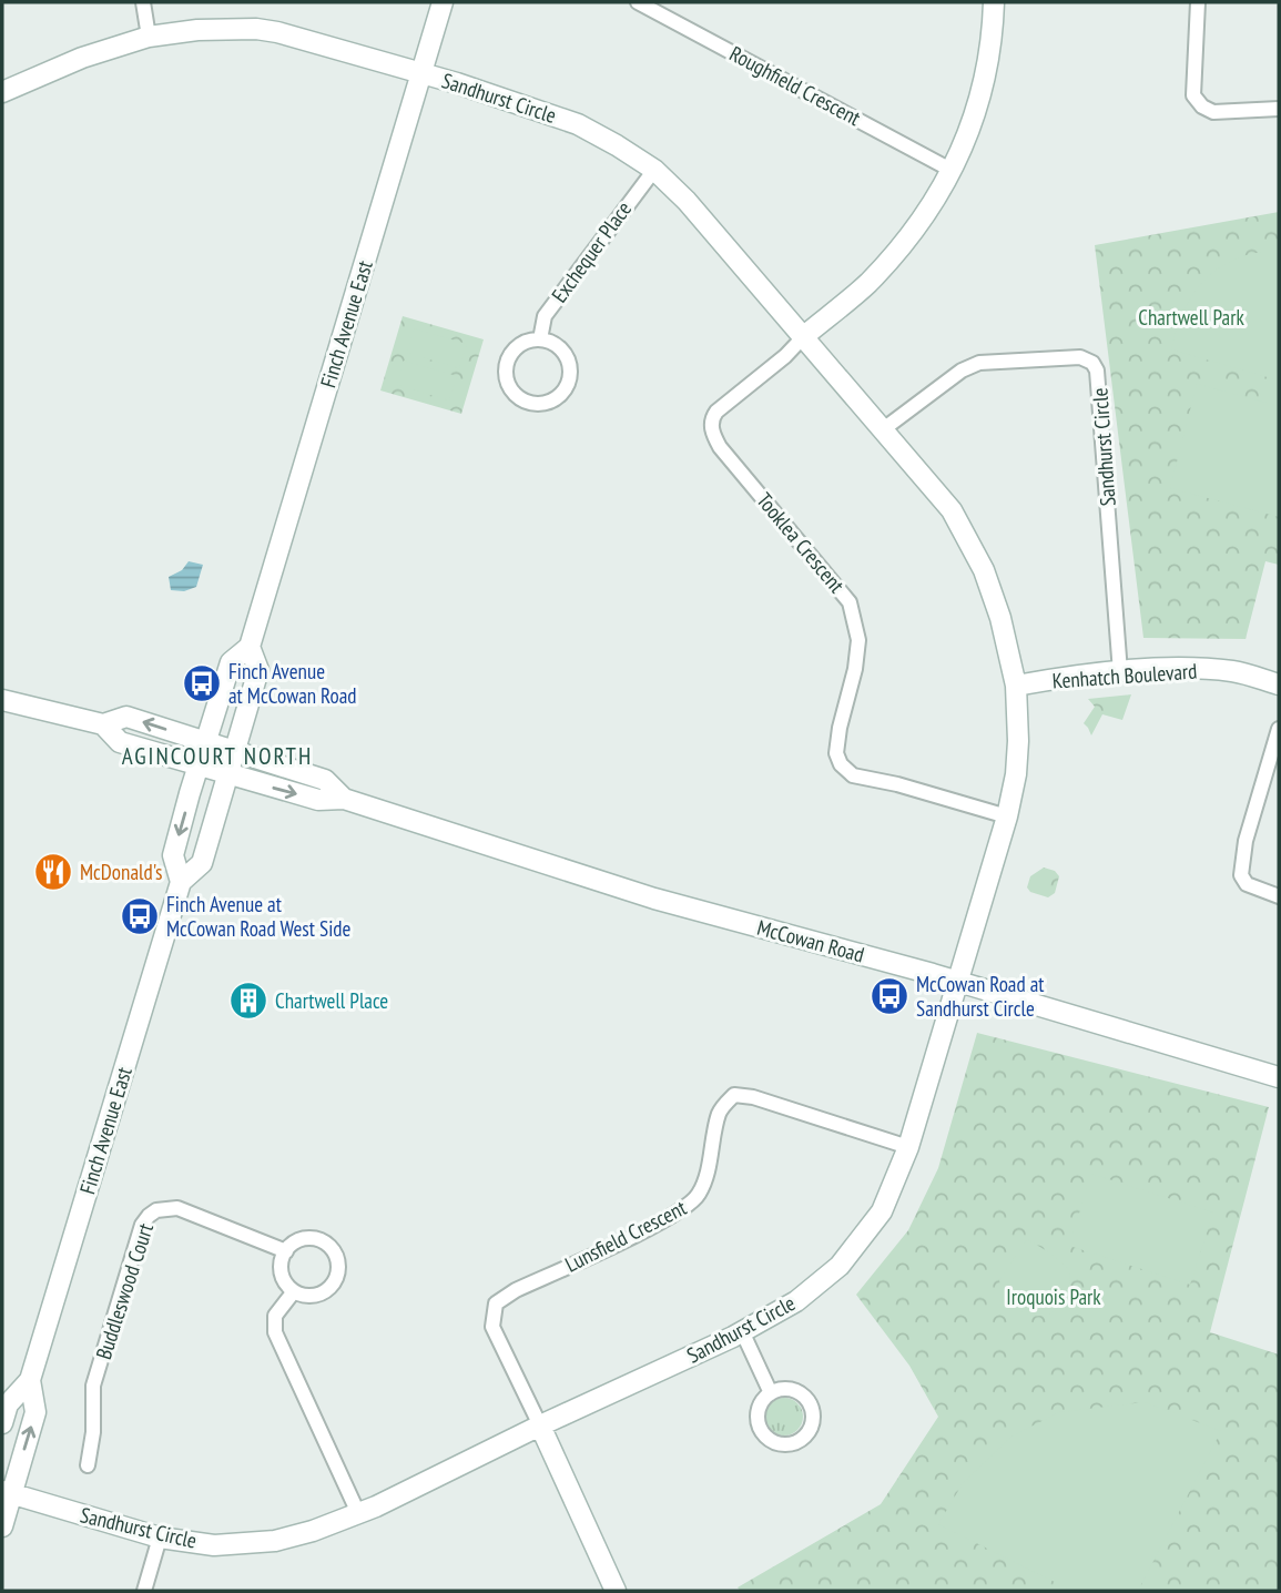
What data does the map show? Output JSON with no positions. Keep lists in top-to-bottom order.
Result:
{
  "streets": {
    "street": [
      "Roughfield Crescent",
      "Sandhurst Circle",
      "Exchequer Place",
      "Finch Avenue East",
      "Tooklea Crescent",
      "Kenhatch Boulevard",
      "McCowan Road",
      "Lunsfield Crescent",
      "Buddleswood Court"
    ]
  },
  "crossings": [
    ["Sandhurst Circle", "Exchequer Place"],
    ["Sandhurst Circle", "Finch Avenue East"],
    ["Sandhurst Circle", "Tooklea Crescent"],
    ["Sandhurst Circle", "Kenhatch Boulevard"],
    ["Sandhurst Circle", "McCowan Road"],
    ["Sandhurst Circle", "Lunsfield Crescent"],
    ["Finch Avenue East", "McCowan Road"]
  ],
  "districts": ["AGINCOURT NORTH"],
  "parks": ["Chartwell Park", "Iroquois Park"],
  "places": {
    "bus stop": ["Finch Avenue at McCowan Road", "Finch Avenue at McCowan Road West Side", "McCowan Road at Sandhurst Circle"],
    "restaurant": ["McDonald's"],
    "building": ["Chartwell Place"]
  }
}
